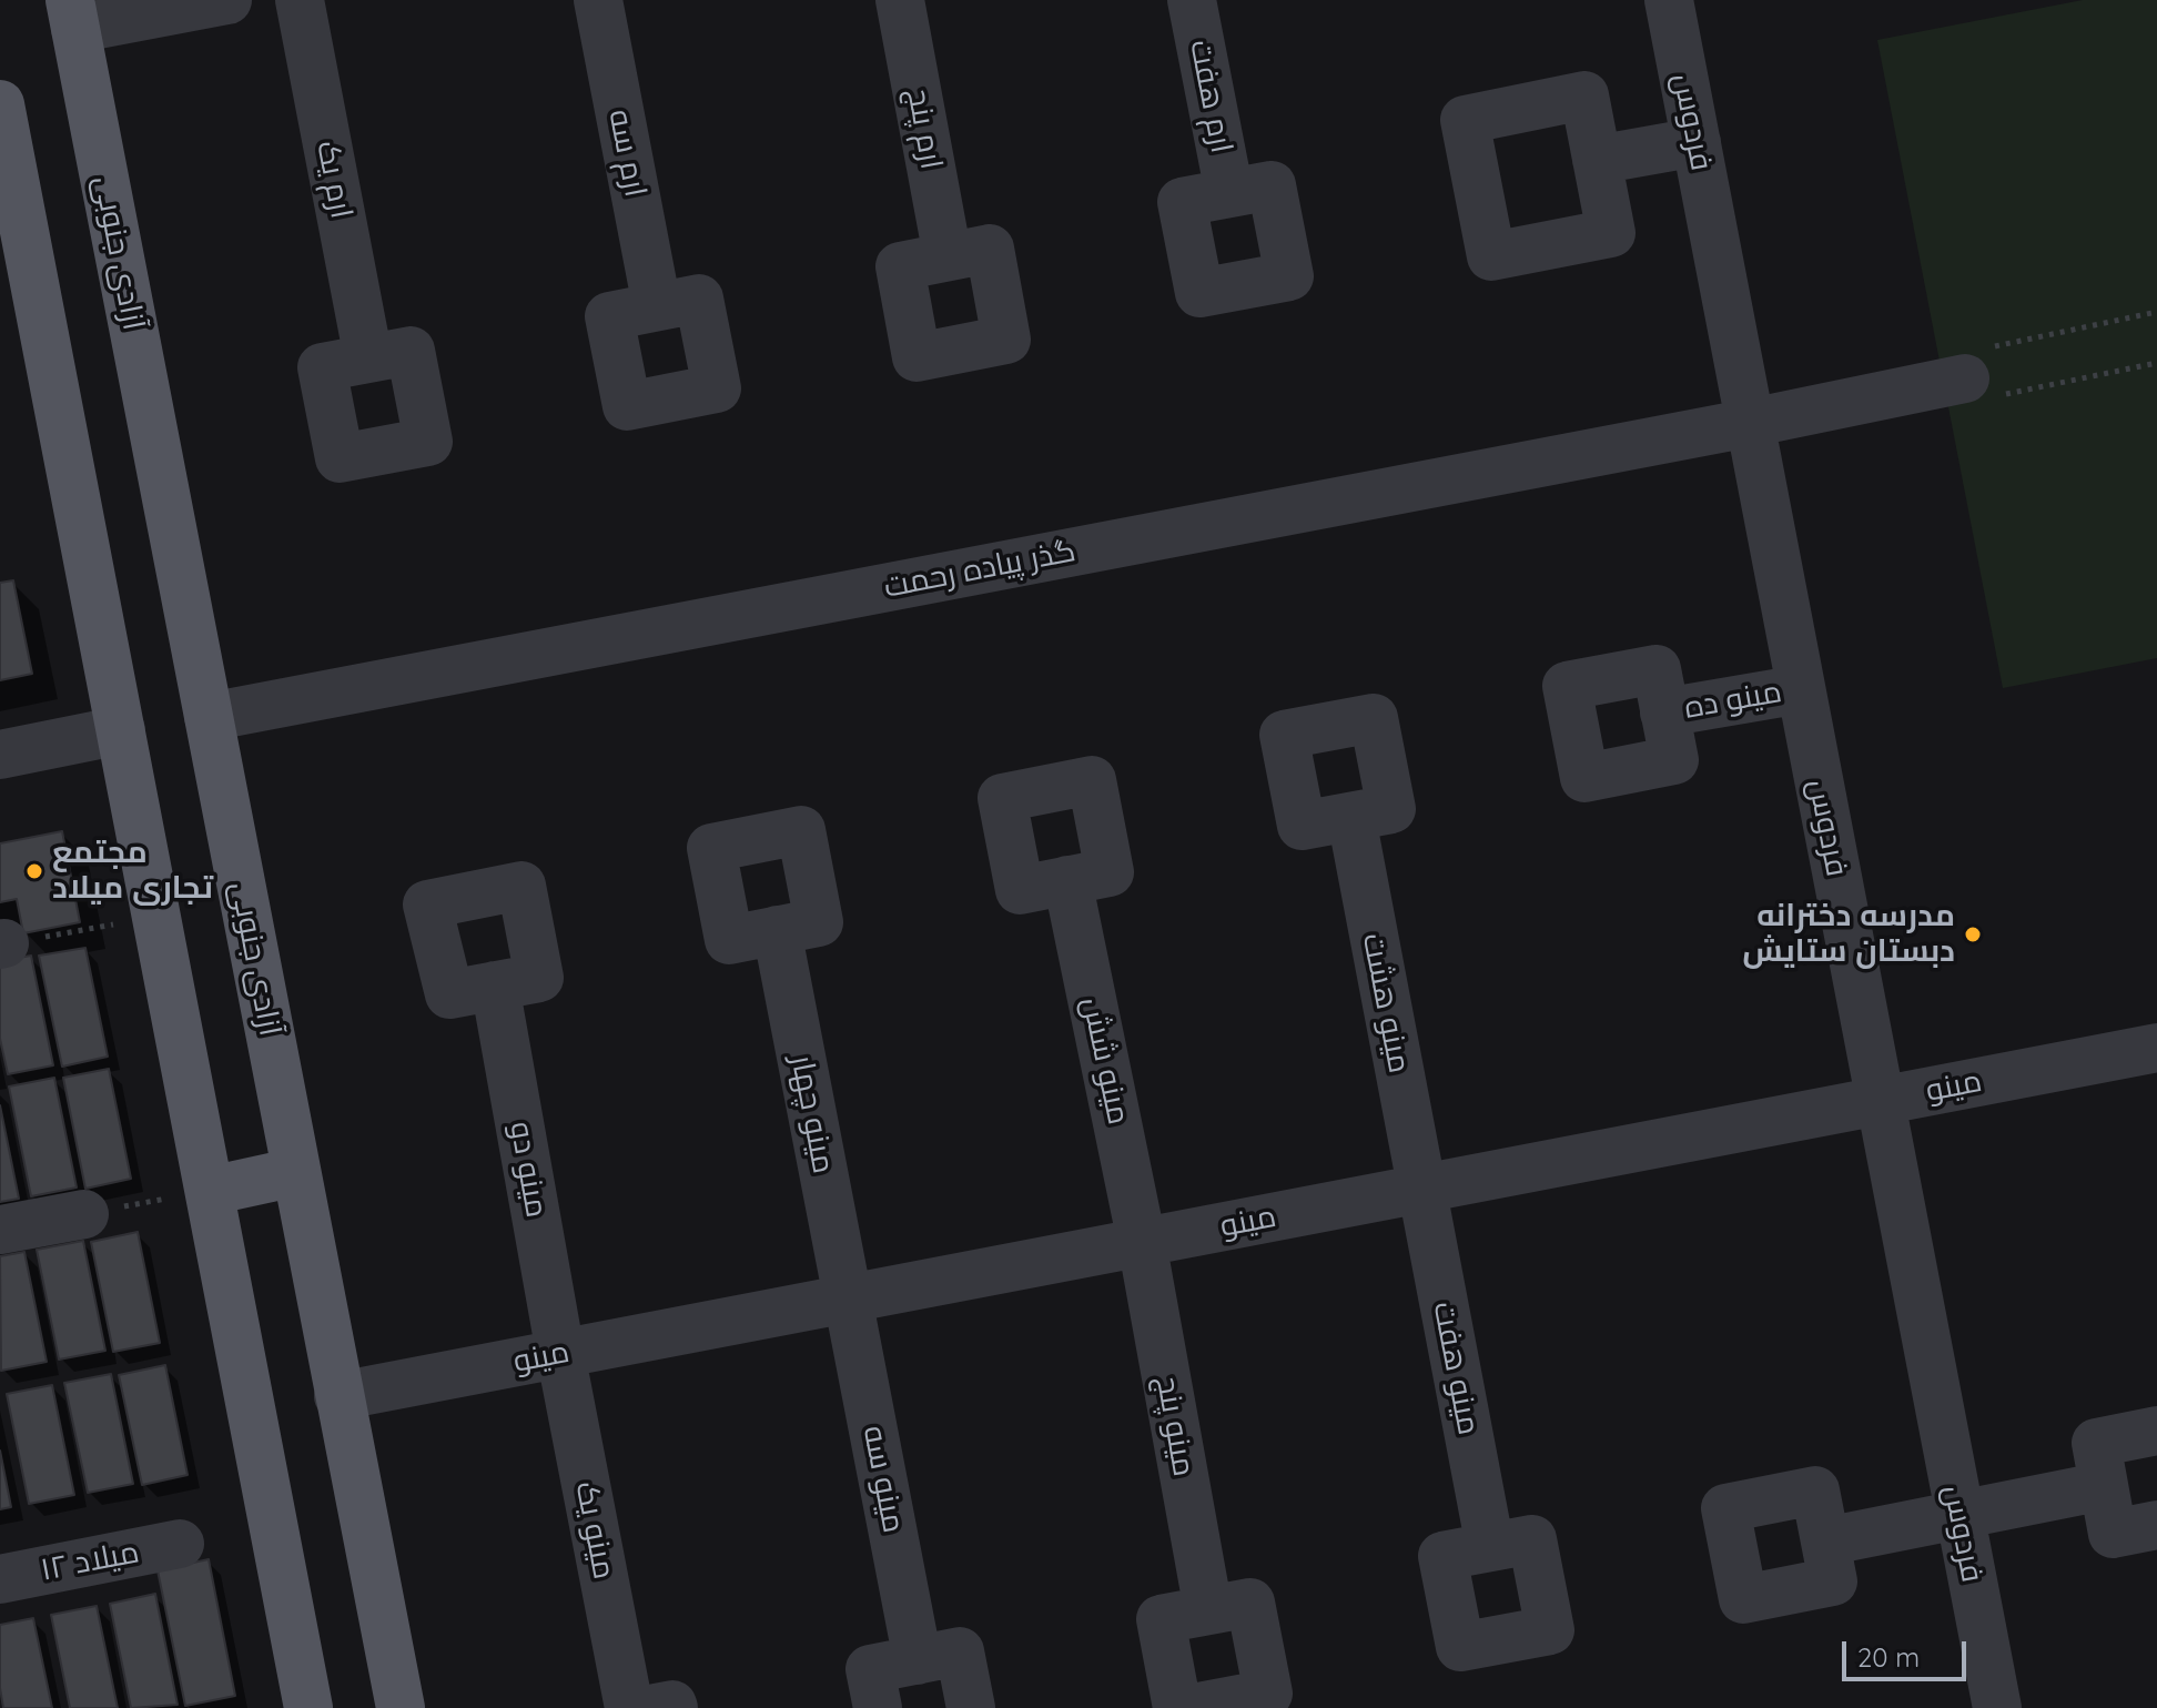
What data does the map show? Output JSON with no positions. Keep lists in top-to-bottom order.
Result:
{
  "streets": {
    "main road": ["آزادی جنوبی"],
    "street": [
      "ارم هفت",
      "فردوس",
      "ارم پنج",
      "ارم سه",
      "ارم یک",
      "گذر پیاده رحمت",
      "مینو ده",
      "مینو هشت",
      "مینو شش",
      "مینو",
      "مینو چهار",
      "مینو دو",
      "مینو هفت",
      "مینو پنج",
      "مینو سه",
      "مینو یک",
      "میلاد ۱۲"
    ]
  },
  "crossings": [
    ["فردوس", "گذر پیاده رحمت"],
    ["فردوس", "مینو ده"],
    ["فردوس", "مینو"],
    ["آزادی جنوبی", "گذر پیاده رحمت"],
    ["آزادی جنوبی", "مینو"],
    ["مینو هشت", "مینو"],
    ["مینو هشت", "مینو هفت"],
    ["مینو شش", "مینو"],
    ["مینو شش", "مینو پنج"],
    ["مینو", "مینو چهار"],
    ["مینو", "مینو دو"],
    ["مینو", "مینو هفت"],
    ["مینو", "مینو پنج"],
    ["مینو", "مینو سه"],
    ["مینو", "مینو یک"],
    ["مینو چهار", "مینو سه"],
    ["مینو دو", "مینو یک"]
  ],
  "places": ["مجتمع تجاری میلاد", "مدرسه دخترانه دبستان ستایش"],
  "scale_bar": "20 m"
}
